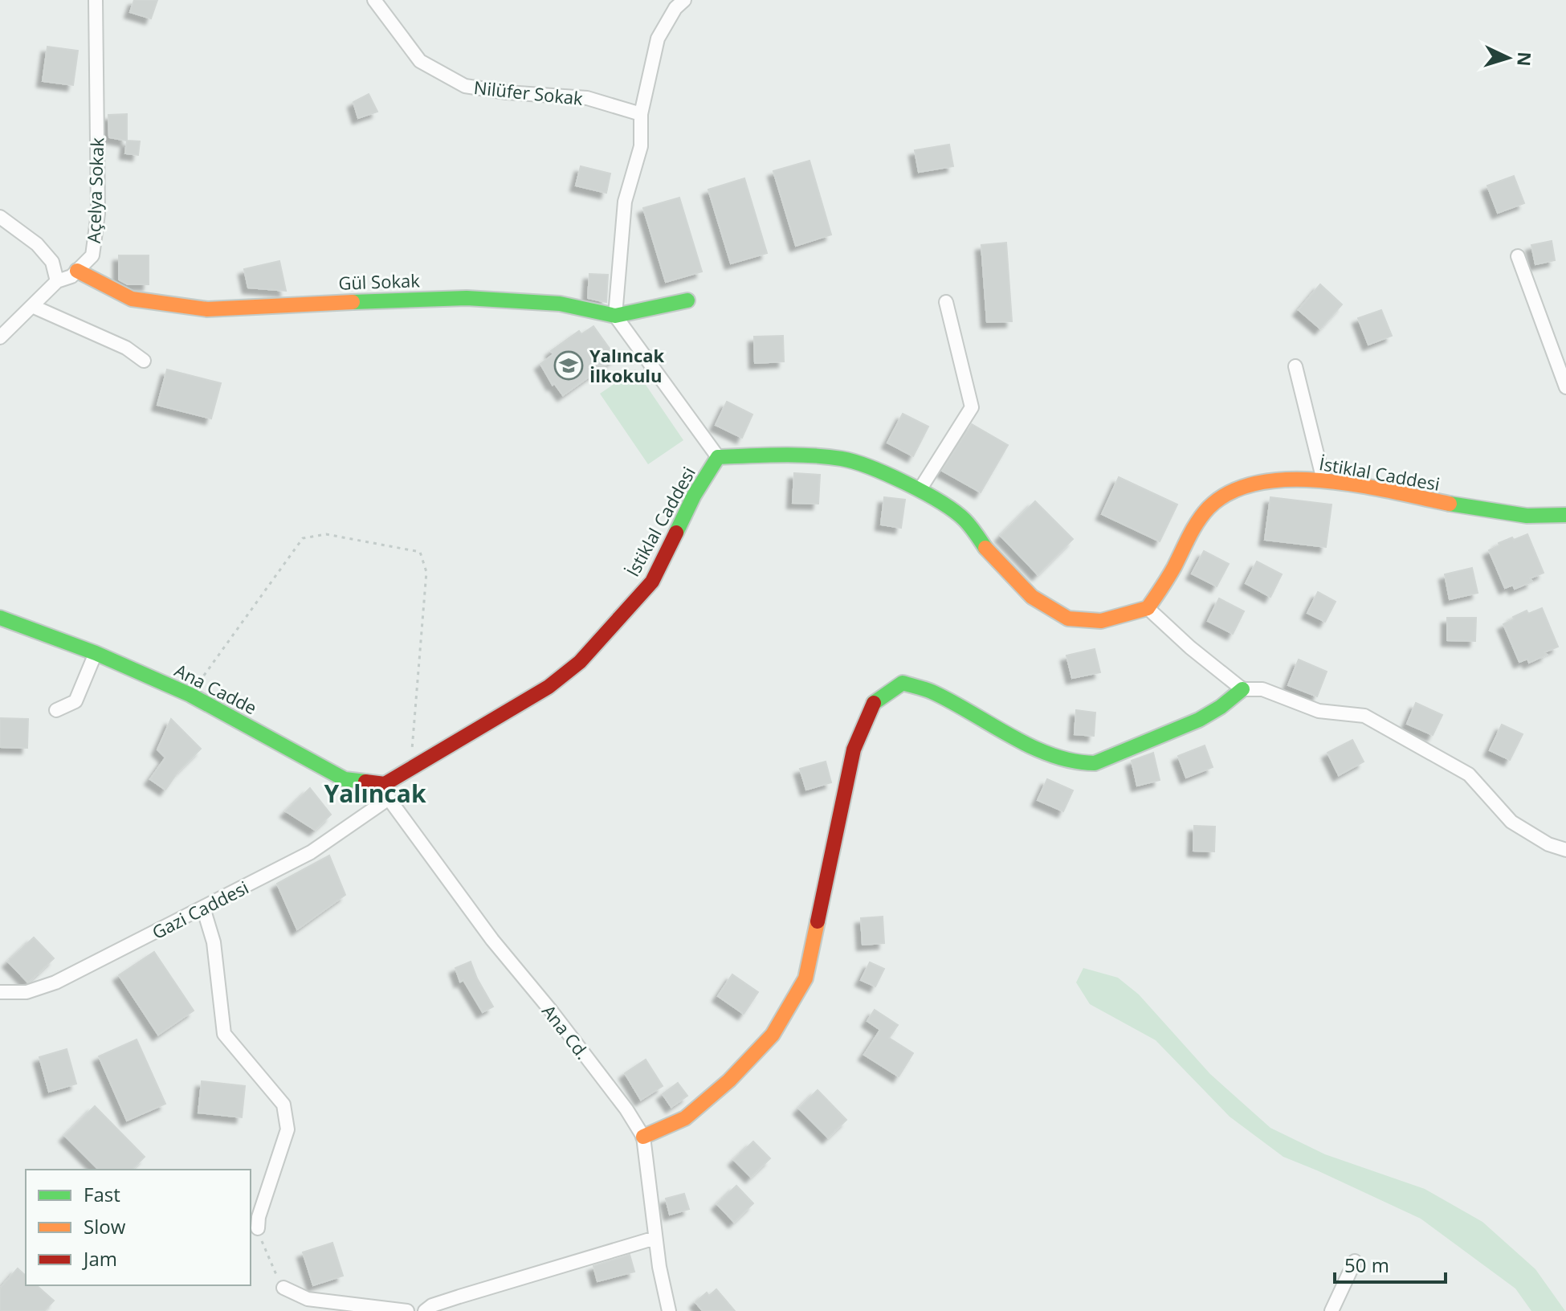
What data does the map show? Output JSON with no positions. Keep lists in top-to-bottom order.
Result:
{
  "streets": {
    "street": [
      "Nilüfer Sokak",
      "Açelya Sokak",
      "Gül Sokak",
      "İstiklal Caddesi",
      "Ana Cadde",
      "Gazi Caddesi",
      "Ana Cd."
    ]
  },
  "crossings": [
    ["Açelya Sokak", "Gül Sokak"],
    ["Ana Cadde", "Gazi Caddesi"],
    ["Ana Cadde", "Ana Cd."],
    ["Gazi Caddesi", "Ana Cd."]
  ],
  "districts": ["Yalıncak"],
  "places": {
    "school or university": ["Yalıncak İlkokulu"]
  },
  "legend": ["Fast", "Slow", "Jam"],
  "scale_bar": "50 m",
  "north": "right"
}
